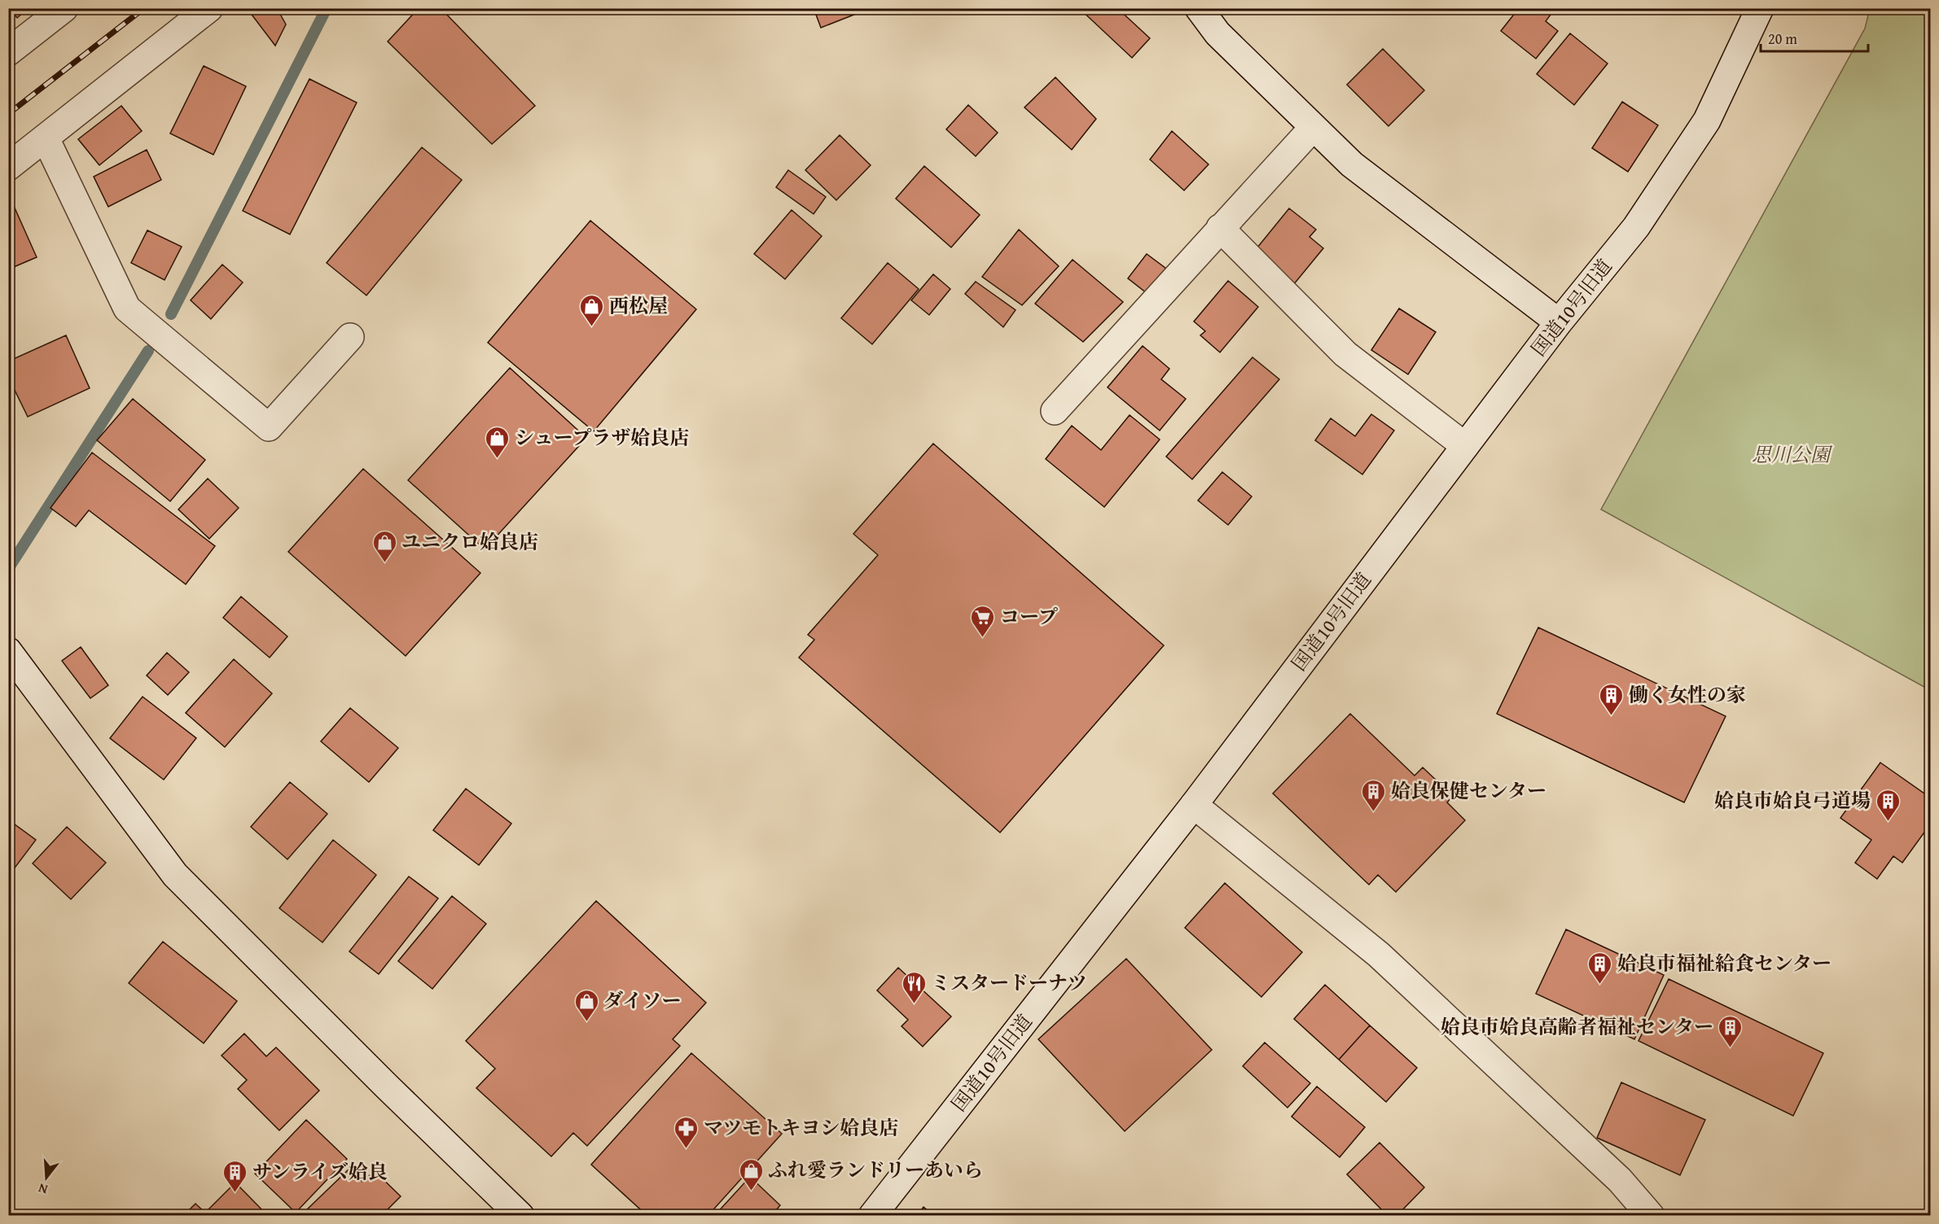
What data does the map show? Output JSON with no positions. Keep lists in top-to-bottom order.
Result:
{
  "streets": {
    "street": ["国道10号旧道"]
  },
  "parks": ["思川公園"],
  "places": {
    "shop": [
      "西松屋",
      "シュープラザ姶良店",
      "ユニクロ姶良店",
      "ダイソー",
      "ふれ愛ランドリーあいら"
    ],
    "supermarket": ["コープ"],
    "building": [
      "働く女性の家",
      "姶良保健センター",
      "姶良市姶良弓道場",
      "姶良市福祉給食センター",
      "姶良市姶良高齢者福祉センター",
      "サンライズ姶良"
    ],
    "restaurant": ["ミスタードーナツ"],
    "pharmacy": ["マツモトキヨシ姶良店"]
  },
  "scale_bar": "20 m",
  "north": "bottom"
}
